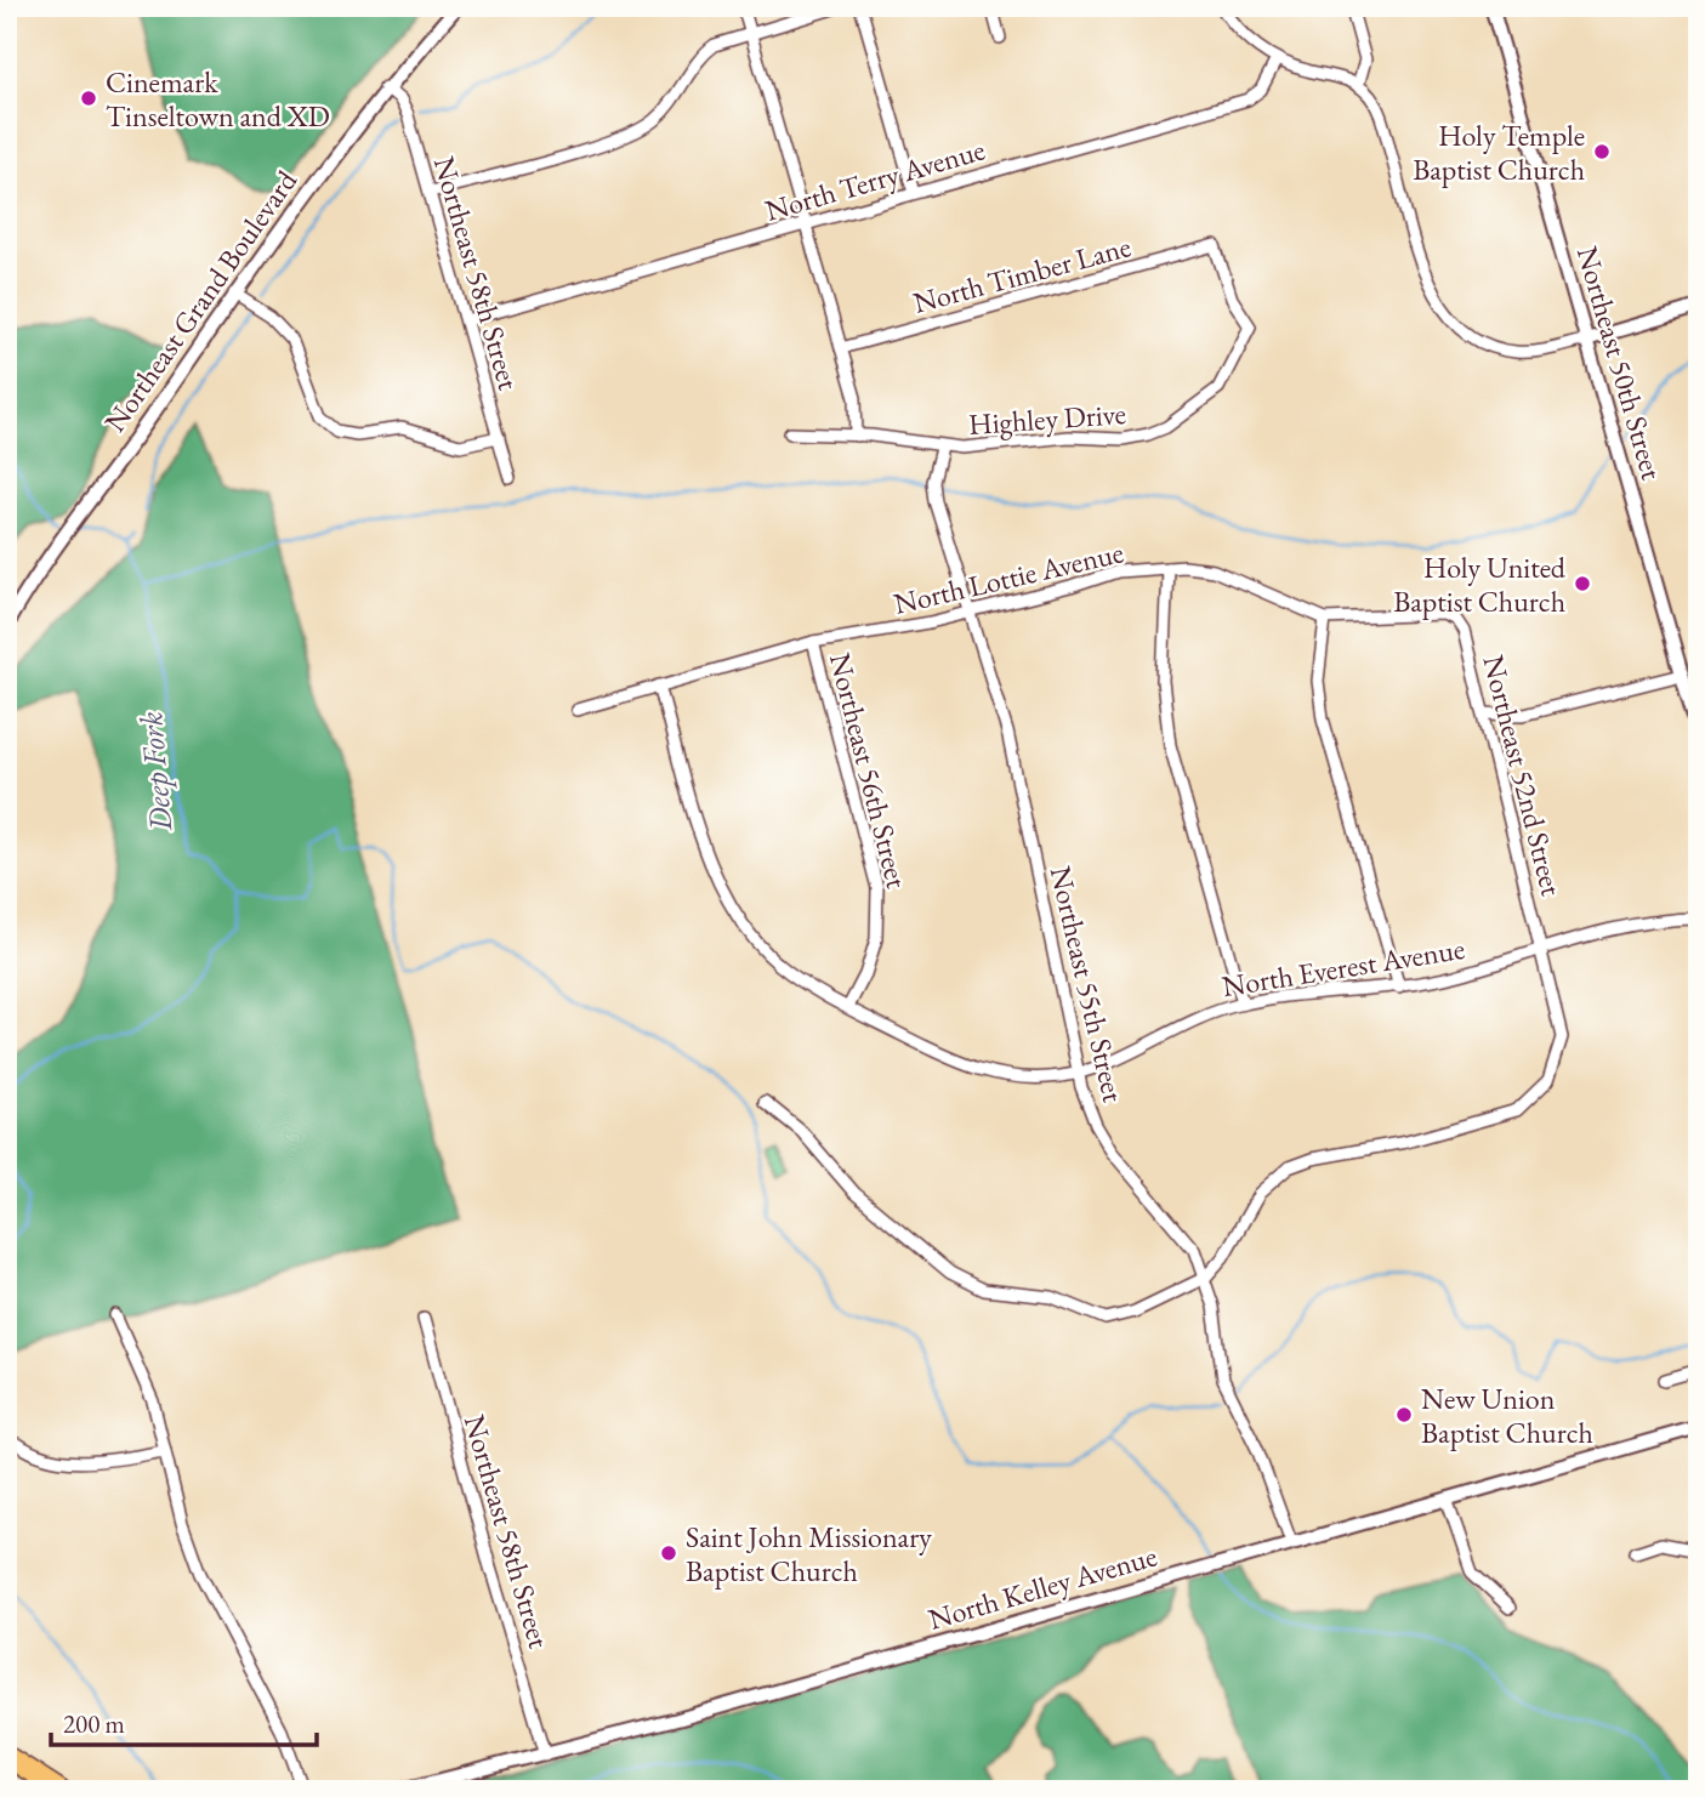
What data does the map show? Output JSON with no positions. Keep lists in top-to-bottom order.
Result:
{
  "streets": {
    "street": [
      "North Terry Avenue",
      "Northeast 58th Street",
      "North Timber Lane",
      "Northeast Grand Boulevard",
      "Northeast 50th Street",
      "Highley Drive",
      "North Lottie Avenue",
      "Northeast 56th Street",
      "Northeast 52nd Street",
      "North Everest Avenue",
      "Northeast 55th Street",
      "North Kelley Avenue"
    ]
  },
  "crossings": [
    ["North Terry Avenue", "Northeast 58th Street"],
    ["Northeast 58th Street", "Northeast Grand Boulevard"],
    ["Northeast 58th Street", "North Kelley Avenue"],
    ["North Timber Lane", "Highley Drive"],
    ["Highley Drive", "Northeast 55th Street"],
    ["North Lottie Avenue", "Northeast 56th Street"],
    ["North Lottie Avenue", "Northeast 52nd Street"],
    ["North Lottie Avenue", "North Everest Avenue"],
    ["North Lottie Avenue", "Northeast 55th Street"],
    ["Northeast 56th Street", "North Everest Avenue"],
    ["Northeast 52nd Street", "North Everest Avenue"],
    ["Northeast 52nd Street", "Northeast 55th Street"],
    ["North Everest Avenue", "Northeast 55th Street"],
    ["Northeast 55th Street", "North Kelley Avenue"]
  ],
  "water": ["Deep Fork"],
  "places": [
    "Cinemark Tinseltown and XD",
    "Holy Temple Baptist Church",
    "Holy United Baptist Church",
    "New Union Baptist Church",
    "Saint John Missionary Baptist Church"
  ],
  "scale_bar": "200 m"
}
